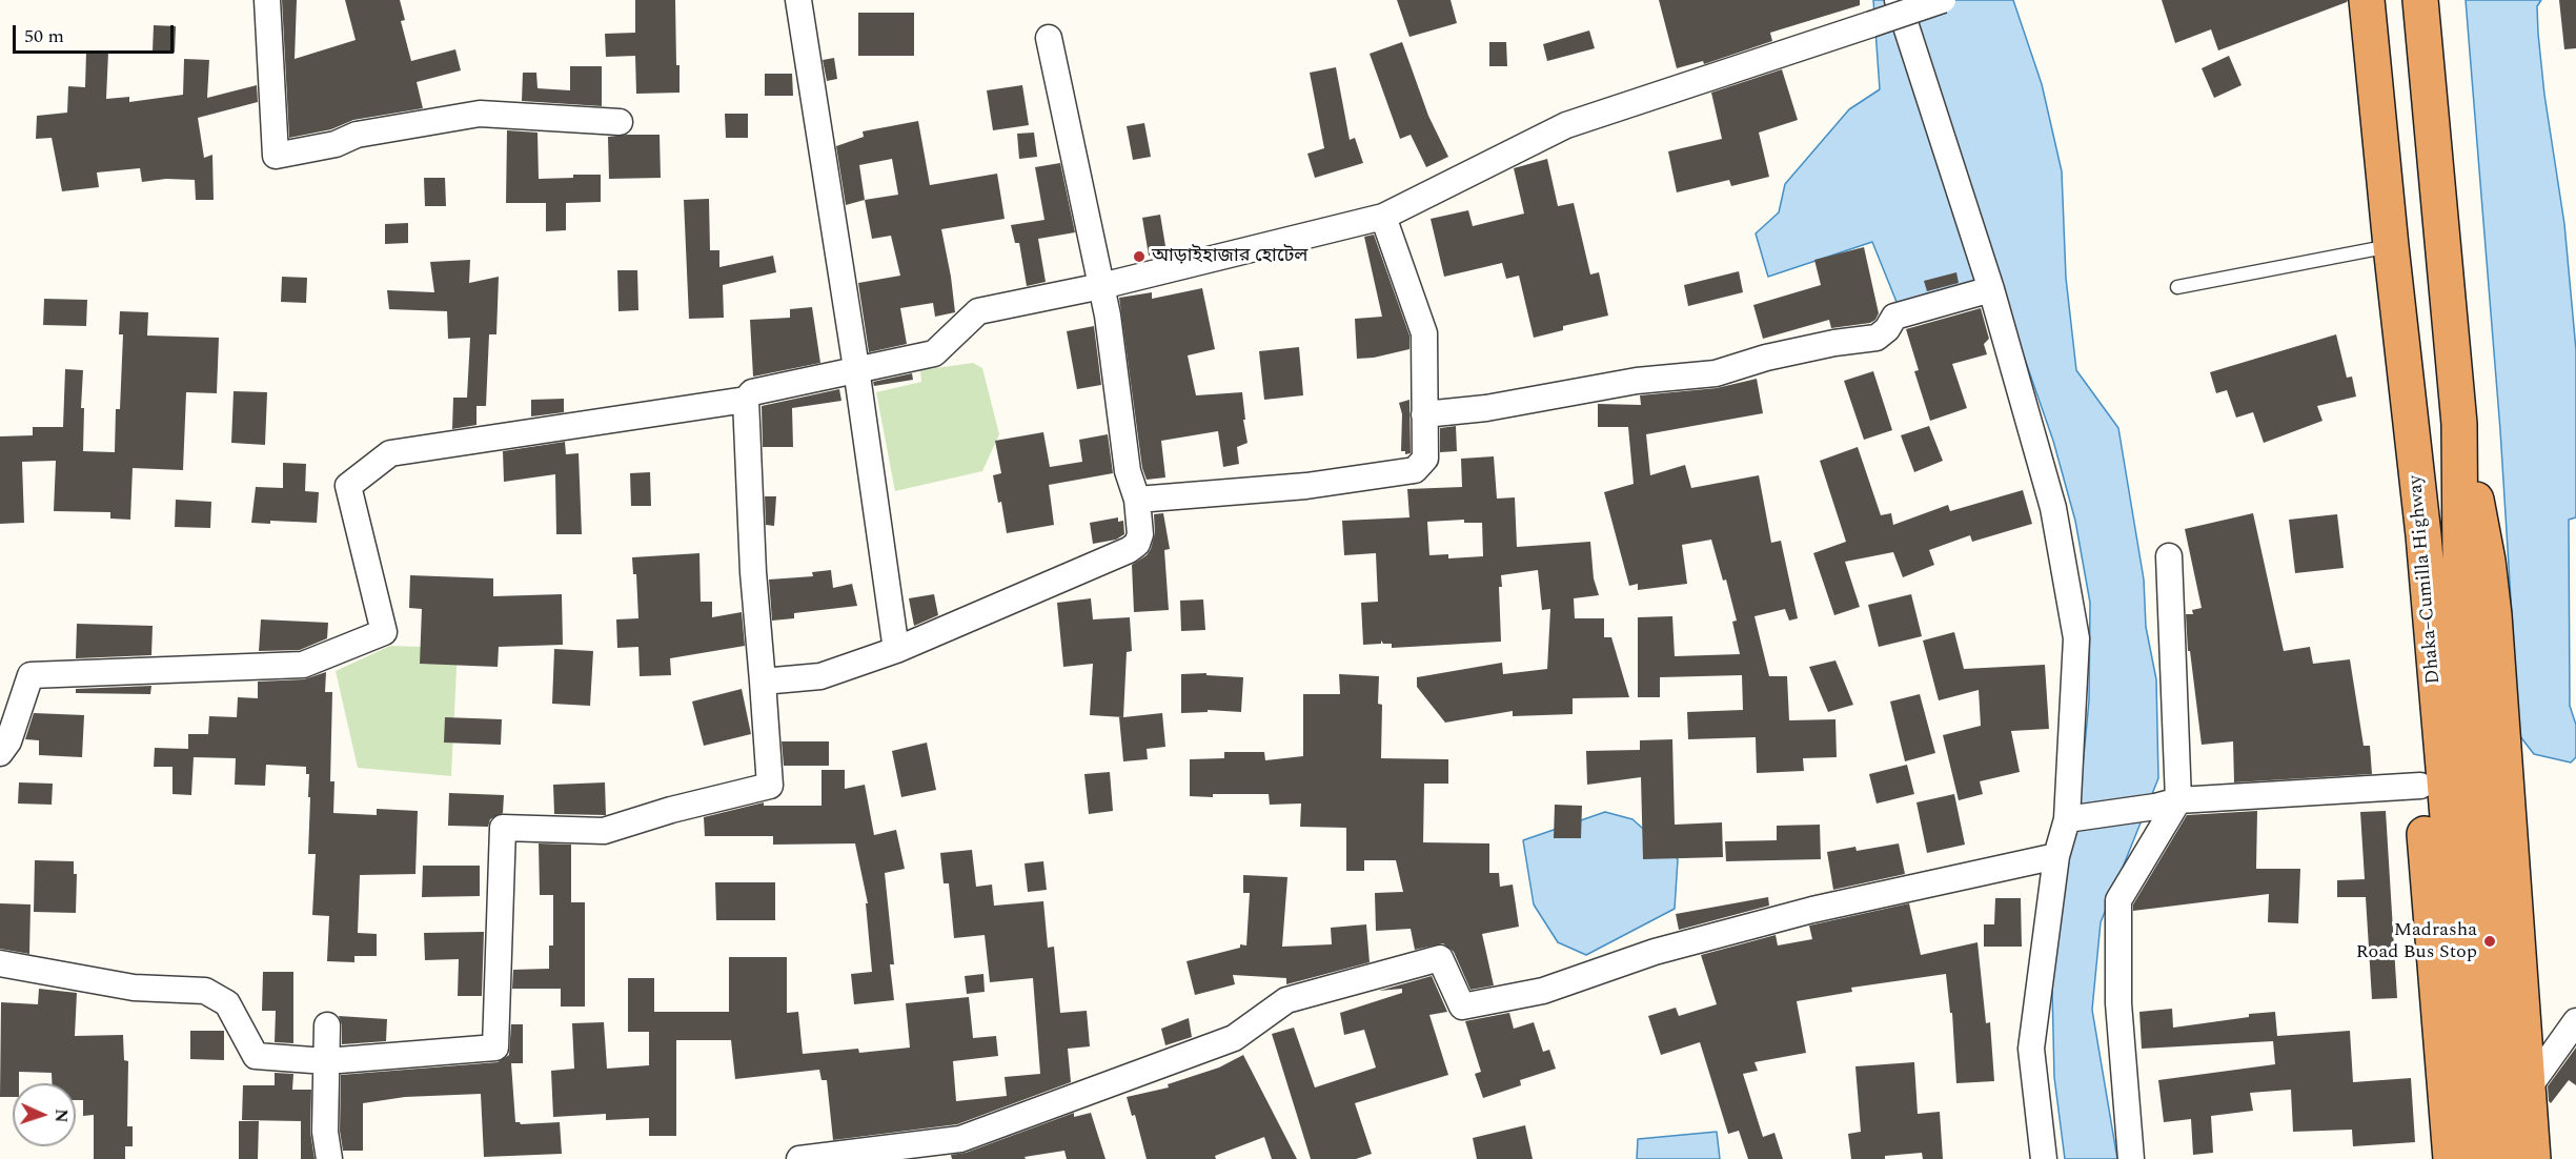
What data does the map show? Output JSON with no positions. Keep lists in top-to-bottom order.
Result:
{
  "streets": {
    "highway": ["Dhaka–Cumilla Highway"]
  },
  "places": ["আড়াইহাজার হোটেল", "Madrasha Road Bus Stop"],
  "scale_bar": "50 m",
  "north": "right"
}
